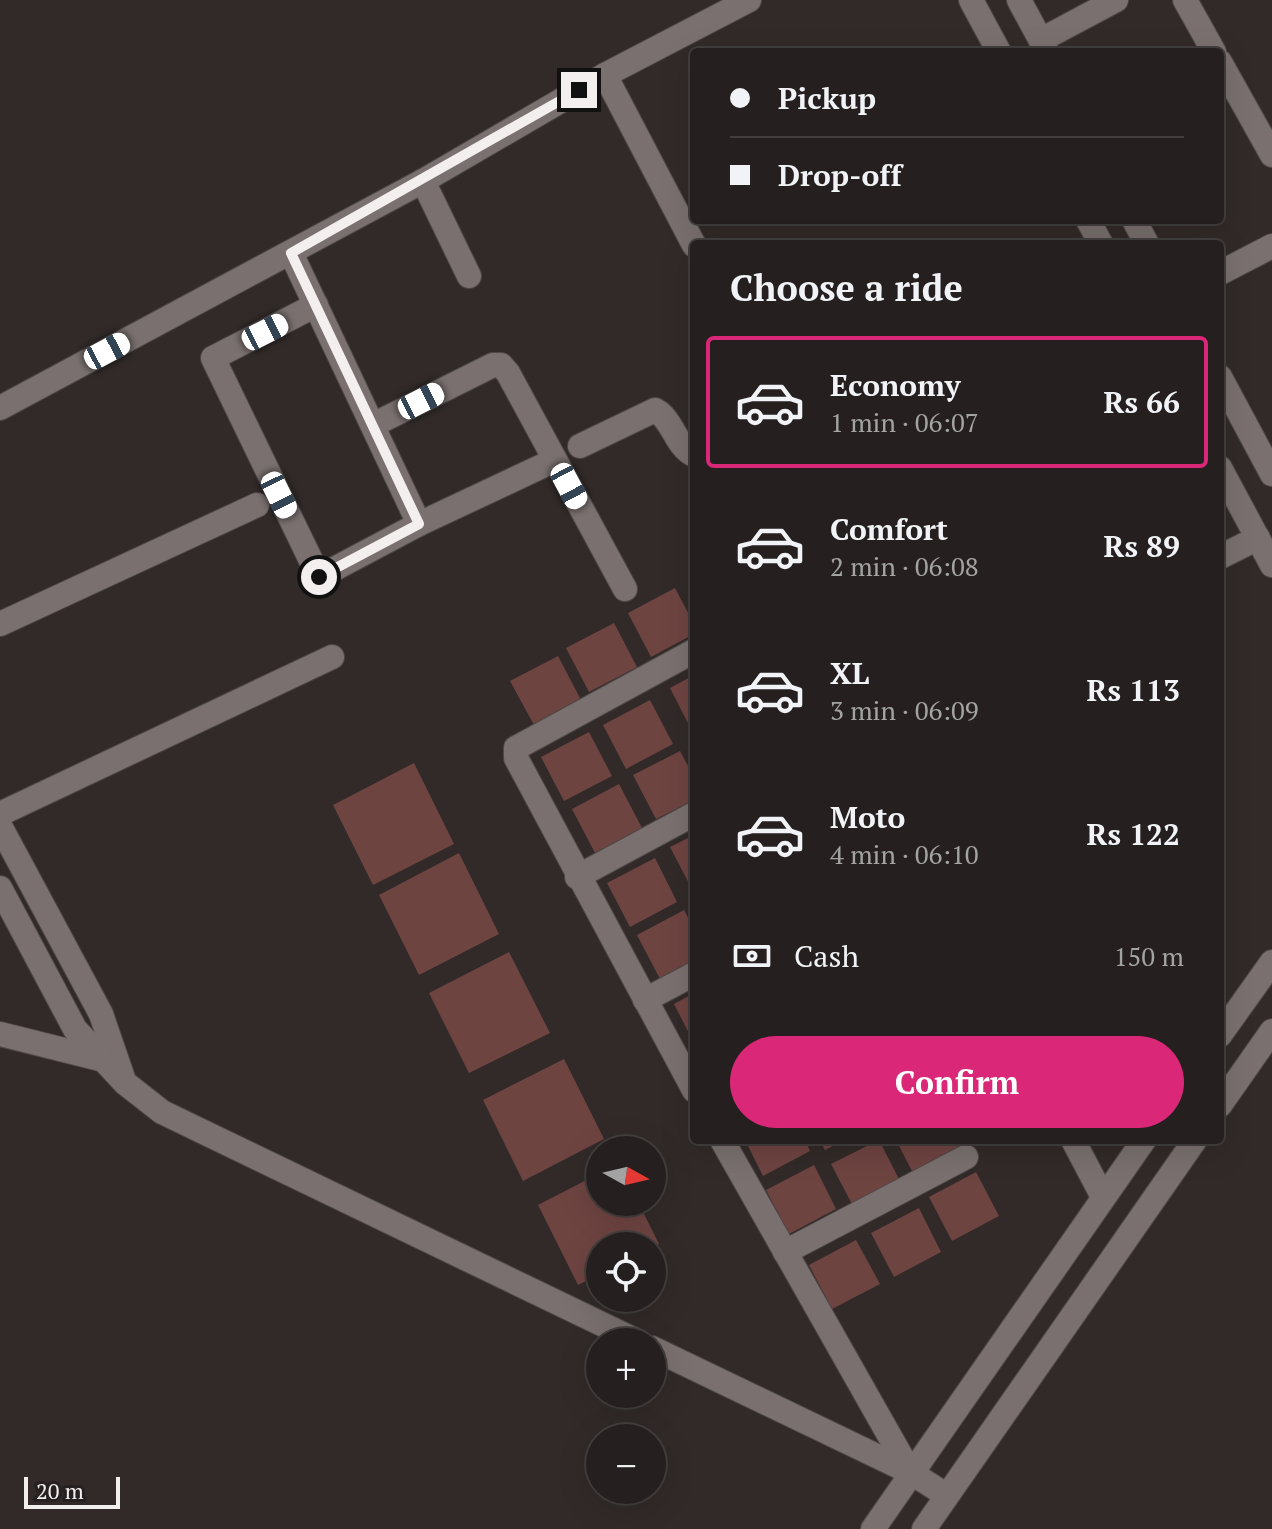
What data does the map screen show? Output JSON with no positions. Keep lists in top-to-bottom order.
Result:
{
  "scale_bar": "20 m",
  "north": "right",
  "page": {
    "banner": ["Pickup", "Drop-off"],
    "heading": "Choose a ride",
    "list": [
      {
        "name": "Economy",
        "note": "1 min · 06:07",
        "value": "Rs 66"
      },
      {
        "name": "Comfort",
        "note": "2 min · 06:08",
        "value": "Rs 89"
      },
      {
        "name": "XL",
        "note": "3 min · 06:09",
        "value": "Rs 113"
      },
      {
        "name": "Moto",
        "note": "4 min · 06:10",
        "value": "Rs 122"
      }
    ],
    "pay": ["Cash", "150 m"],
    "buttons": "Confirm",
    "map_buttons": ["+", "−"],
    "scale": "20 m"
  }
}
